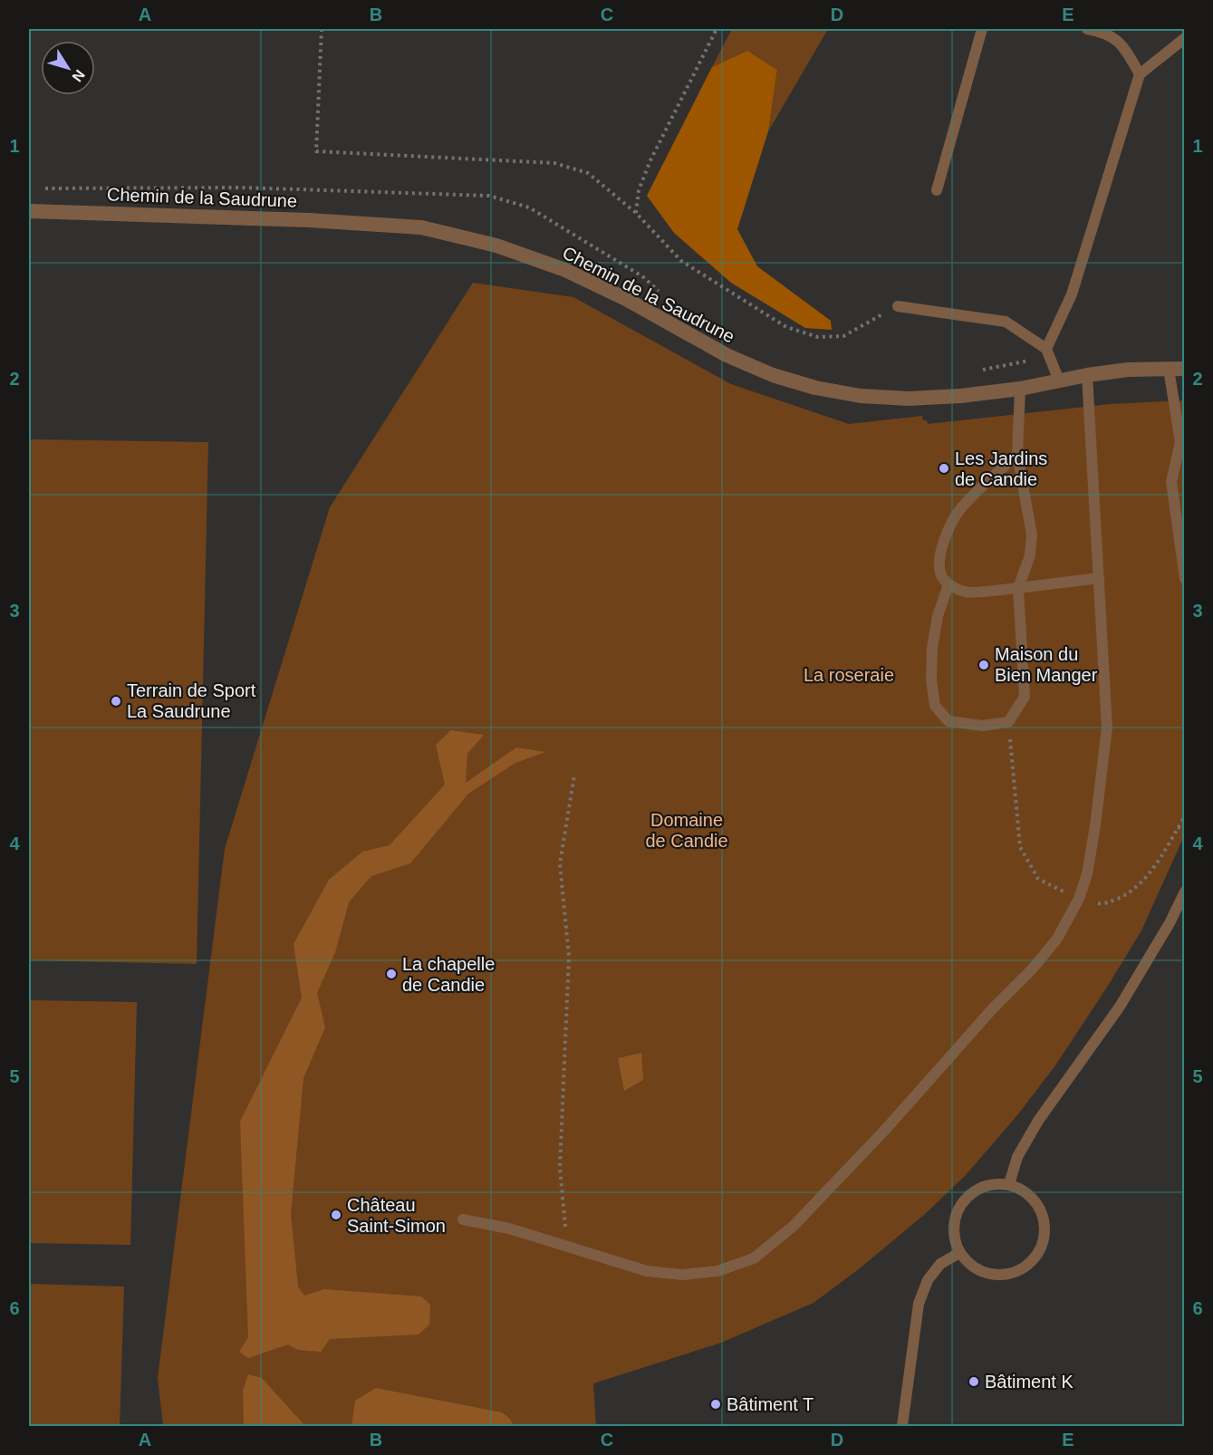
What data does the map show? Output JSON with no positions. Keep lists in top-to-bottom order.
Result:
{
  "streets": {
    "street": ["Chemin de la Saudrune"]
  },
  "parks": ["La roseraie", "Domaine de Candie"],
  "places": [
    "Les Jardins de Candie",
    "Maison du Bien Manger",
    "Terrain de Sport La Saudrune",
    "La chapelle de Candie",
    "Château Saint-Simon",
    "Bâtiment K",
    "Bâtiment T"
  ],
  "north": "bottom right",
  "grid": {
    "columns": [
      "A",
      "B",
      "C",
      "D",
      "E"
    ],
    "rows": [
      "1",
      "2",
      "3",
      "4",
      "5",
      "6"
    ]
  }
}
